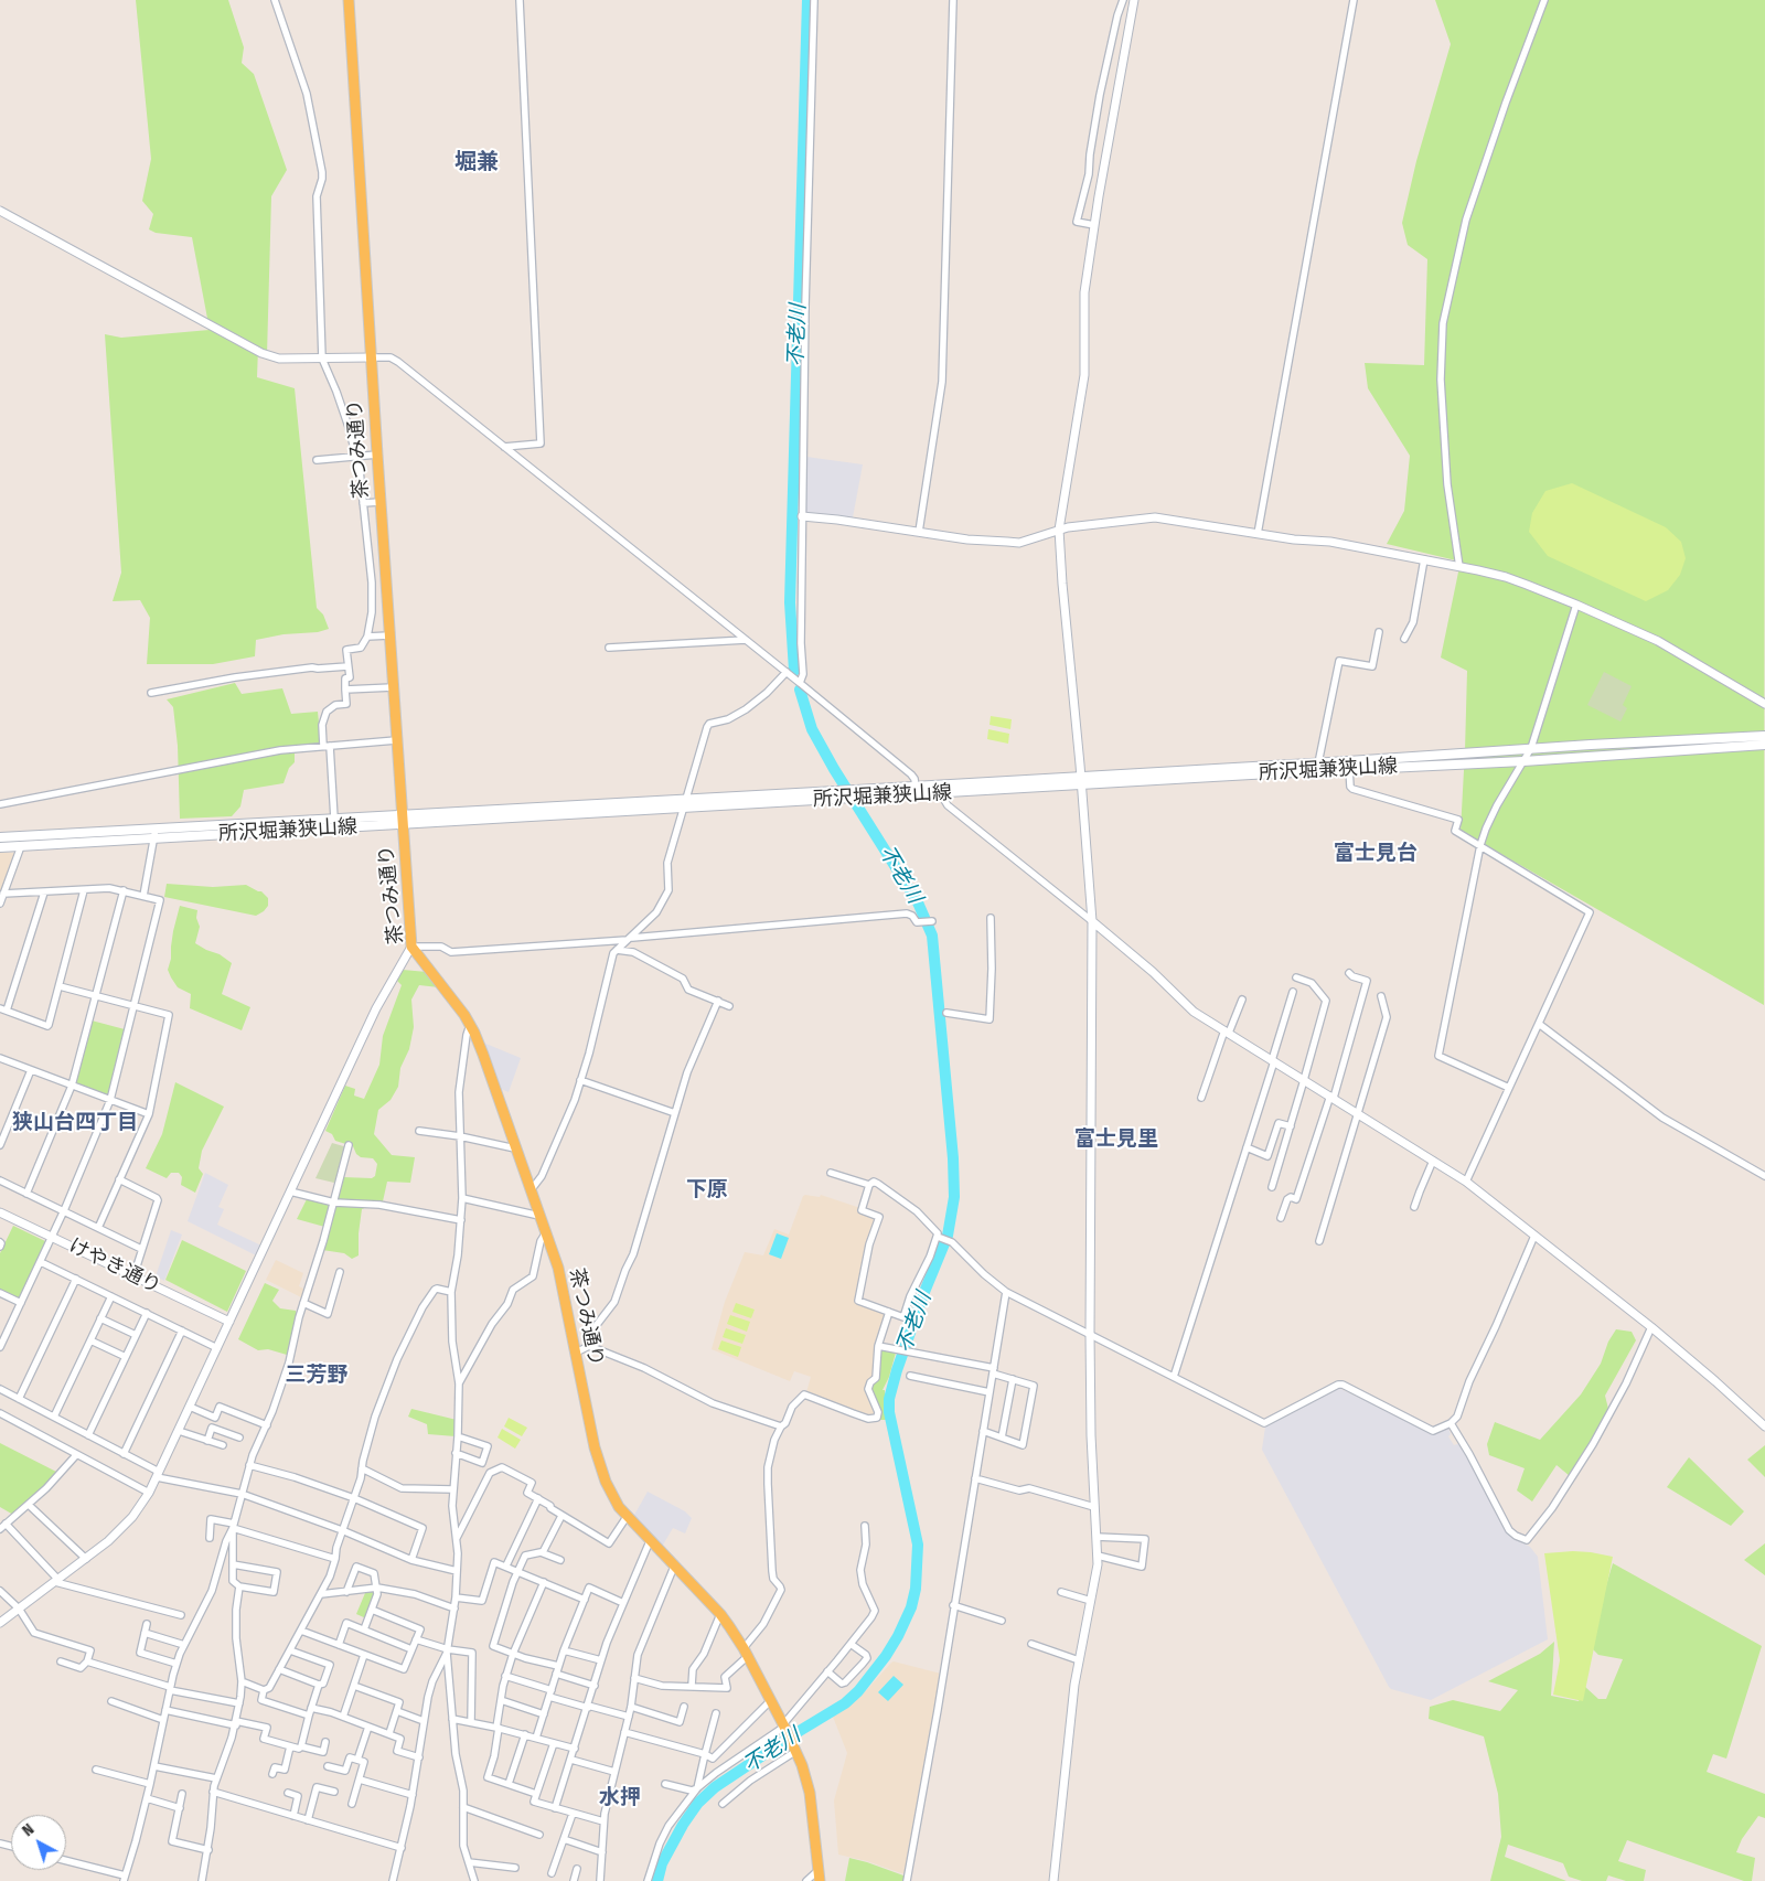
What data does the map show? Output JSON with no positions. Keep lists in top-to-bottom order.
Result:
{
  "streets": {
    "main road": ["茶つみ通り", "所沢堀兼狭山線"],
    "street": ["けやき通り"]
  },
  "crossings": [
    ["茶つみ通り", "所沢堀兼狭山線"]
  ],
  "districts": [
    "堀兼",
    "富士見台",
    "狭山台四丁目",
    "富士見里",
    "下原",
    "三芳野",
    "水押"
  ],
  "water": ["不老川"],
  "north": "top left"
}
